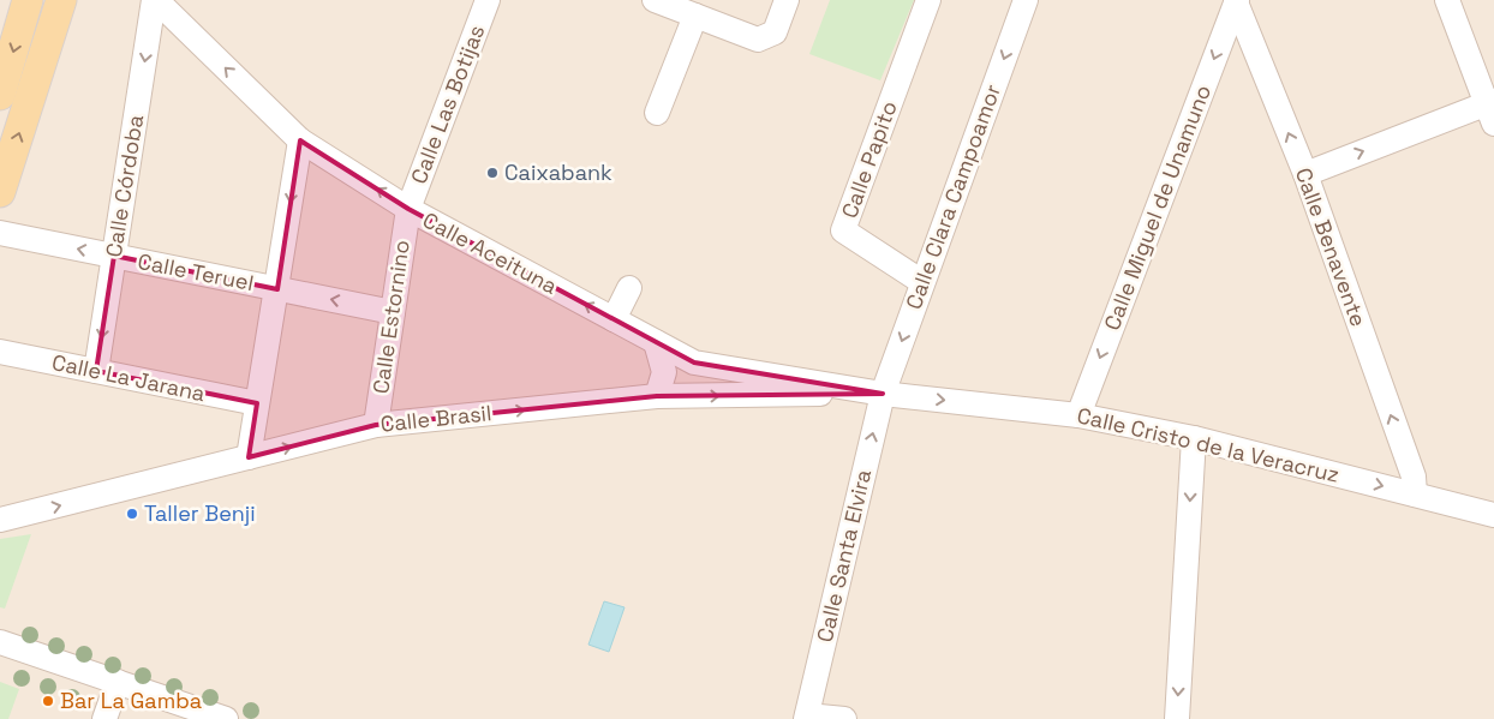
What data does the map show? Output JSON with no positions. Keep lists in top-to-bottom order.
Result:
{
  "streets": {
    "street": [
      "Calle Las Botijas",
      "Calle Papito",
      "Calle Córdoba",
      "Calle Clara Campoamor",
      "Calle Miguel de Unamuno",
      "Calle Benavente",
      "Calle Aceituna",
      "Calle Teruel",
      "Calle Estornino",
      "Calle La Jarana",
      "Calle Brasil",
      "Calle Cristo de la Veracruz",
      "Calle Santa Elvira"
    ]
  },
  "crossings": [
    ["Calle Las Botijas", "Calle Aceituna"],
    ["Calle Las Botijas", "Calle Estornino"],
    ["Calle Papito", "Calle Clara Campoamor"],
    ["Calle Córdoba", "Calle Aceituna"],
    ["Calle Córdoba", "Calle Teruel"],
    ["Calle Córdoba", "Calle La Jarana"],
    ["Calle Clara Campoamor", "Calle Aceituna"],
    ["Calle Clara Campoamor", "Calle Brasil"],
    ["Calle Clara Campoamor", "Calle Cristo de la Veracruz"],
    ["Calle Clara Campoamor", "Calle Santa Elvira"],
    ["Calle Miguel de Unamuno", "Calle Benavente"],
    ["Calle Miguel de Unamuno", "Calle Cristo de la Veracruz"],
    ["Calle Benavente", "Calle Cristo de la Veracruz"],
    ["Calle Aceituna", "Calle Estornino"],
    ["Calle Aceituna", "Calle Brasil"],
    ["Calle Aceituna", "Calle Cristo de la Veracruz"],
    ["Calle Aceituna", "Calle Santa Elvira"],
    ["Calle Teruel", "Calle Estornino"],
    ["Calle Estornino", "Calle Brasil"],
    ["Calle Brasil", "Calle Cristo de la Veracruz"],
    ["Calle Brasil", "Calle Santa Elvira"],
    ["Calle Cristo de la Veracruz", "Calle Santa Elvira"]
  ],
  "one_way": [
    "Calle Clara Campoamor",
    "Calle Miguel de Unamuno",
    "Calle Aceituna",
    "Calle Teruel",
    "Calle Brasil",
    "Calle Cristo de la Veracruz",
    "Calle Santa Elvira"
  ],
  "places": ["Caixabank", "Taller Benji", "Bar La Gamba"]
}
